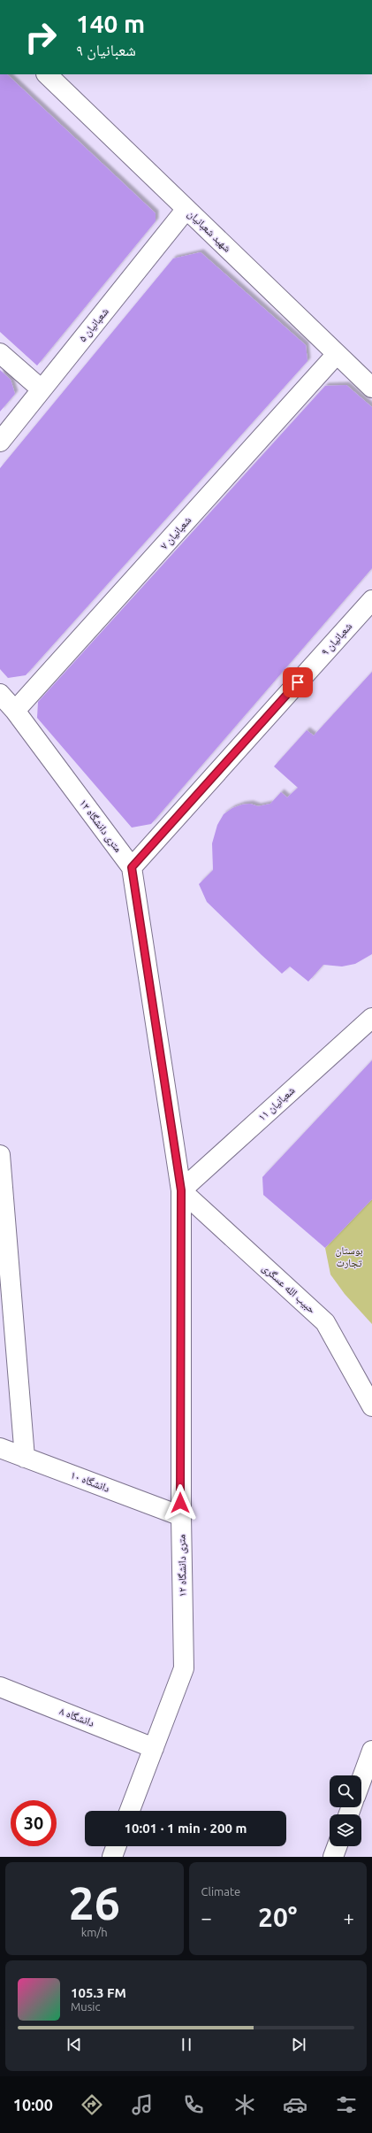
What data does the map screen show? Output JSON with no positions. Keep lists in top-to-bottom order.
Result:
{
  "streets": {
    "street": [
      "شهید شعبانیان",
      "شعبانیان ۵",
      "شعبانیان ۷",
      "شعبانیان ۹",
      "۱۲ متری دانشگاه",
      "شعبانیان ۱۱",
      "حبیب الله عسگری",
      "دانشگاه ۱۰",
      "دانشگاه ۸"
    ]
  },
  "crossings": [
    ["شهید شعبانیان", "شعبانیان ۵"],
    ["شهید شعبانیان", "شعبانیان ۷"],
    ["شعبانیان ۷", "۱۲ متری دانشگاه"],
    ["شعبانیان ۹", "۱۲ متری دانشگاه"],
    ["۱۲ متری دانشگاه", "شعبانیان ۱۱"],
    ["۱۲ متری دانشگاه", "حبیب الله عسگری"],
    ["۱۲ متری دانشگاه", "دانشگاه ۱۰"],
    ["۱۲ متری دانشگاه", "دانشگاه ۸"],
    ["شعبانیان ۱۱", "حبیب الله عسگری"]
  ],
  "parks": ["بوستان تجارت"],
  "page": {
    "turn": ["140 m", "شعبانیان ۹"],
    "limit": "30",
    "trip": "10:01 · 1 min · 200 m",
    "tile": [
      ["26", "km/h"],
      "Climate"
    ],
    "heat": ["−", "20°", "+"],
    "song": ["105.3 FM", "Music"],
    "tabs": "10:00"
  }
}
